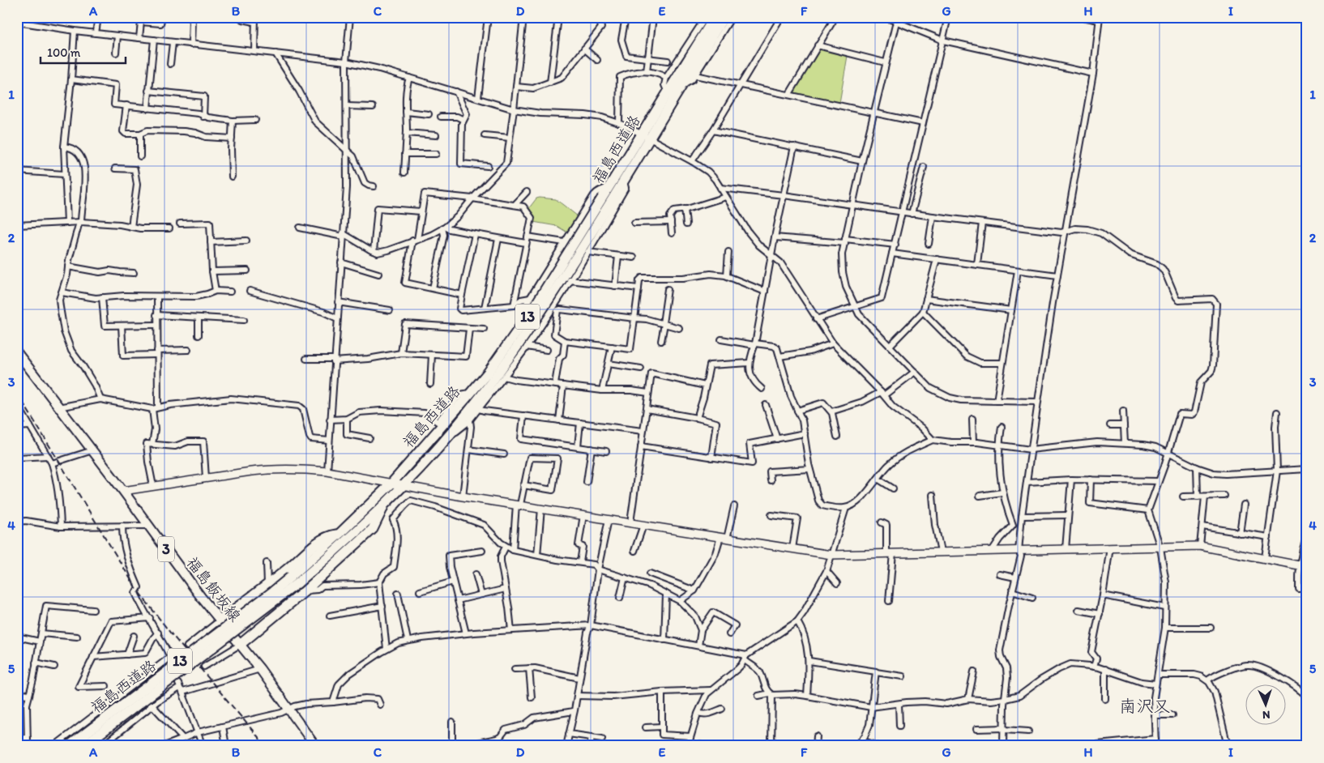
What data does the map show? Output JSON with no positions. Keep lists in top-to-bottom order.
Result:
{
  "streets": {
    "highway": ["福島西道路", "13"],
    "main road": ["3", "福島飯坂線"]
  },
  "districts": ["南沢又"],
  "scale_bar": "100 m",
  "north": "bottom",
  "grid": {
    "columns": [
      "A",
      "B",
      "C",
      "D",
      "E",
      "F",
      "G",
      "H",
      "I"
    ],
    "rows": [
      "1",
      "2",
      "3",
      "4",
      "5"
    ]
  }
}
